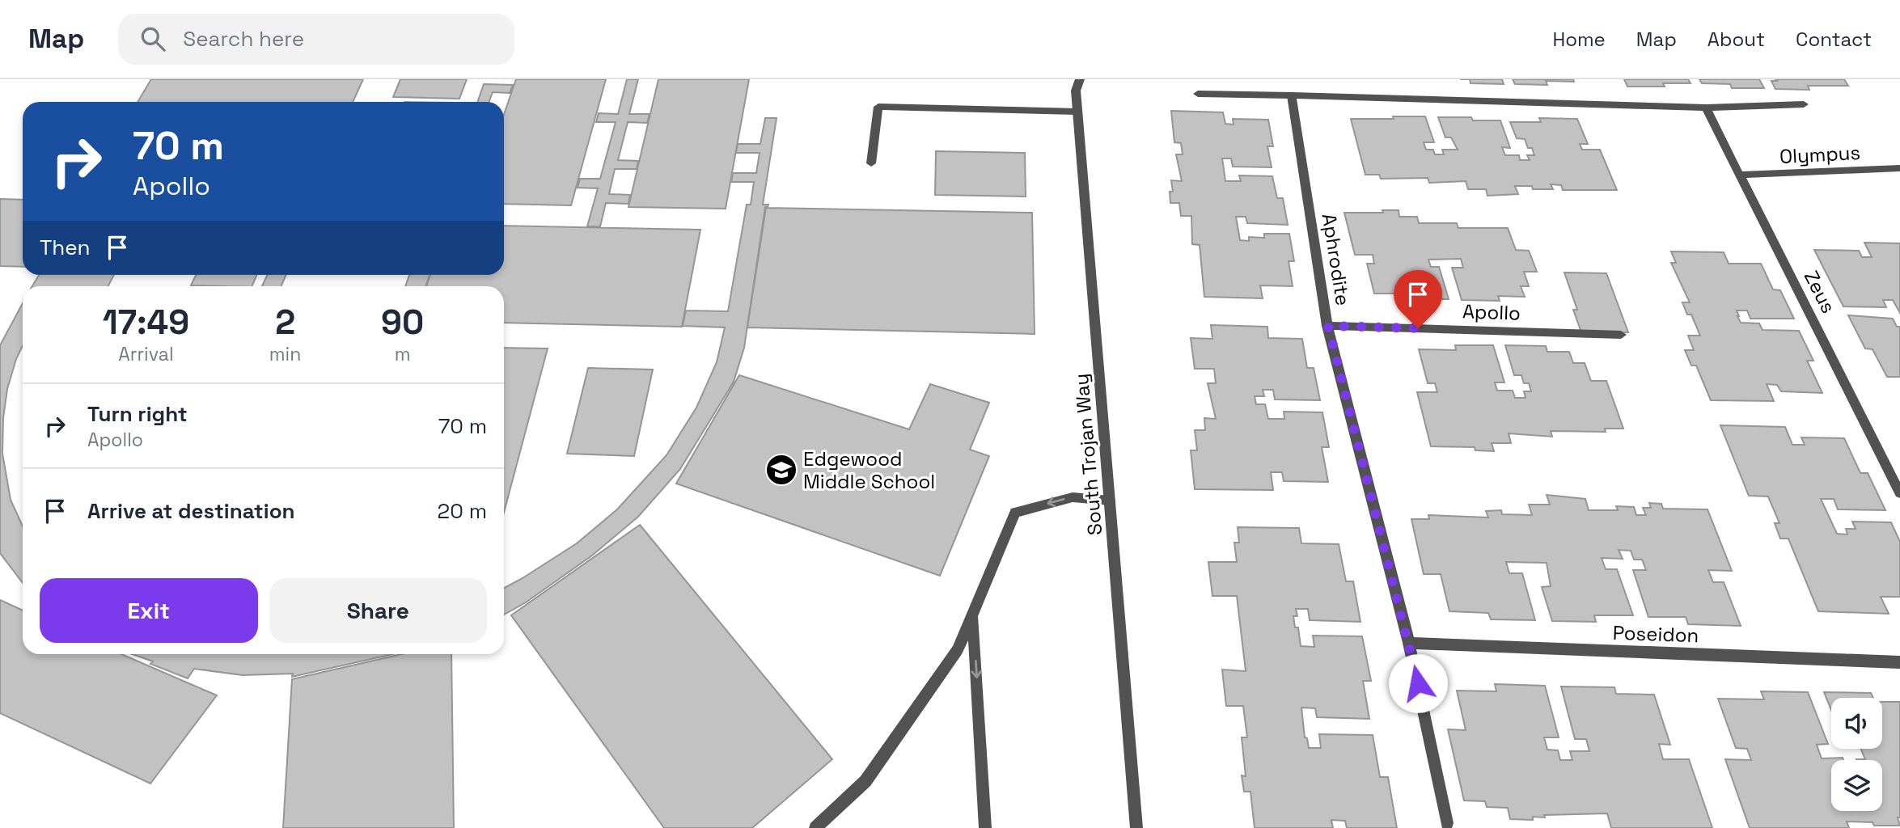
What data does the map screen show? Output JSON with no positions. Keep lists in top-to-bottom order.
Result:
{
  "streets": {
    "street": [
      "Olympus",
      "Aphrodite",
      "Zeus",
      "Apollo",
      "South Trojan Way",
      "Poseidon"
    ]
  },
  "crossings": [
    ["Olympus", "Zeus"],
    ["Aphrodite", "Apollo"],
    ["Aphrodite", "Poseidon"]
  ],
  "places": {
    "school or university": ["Edgewood Middle School"]
  },
  "page": {
    "header": "Map",
    "search": "Search here",
    "nav": [
      "Home",
      "Map",
      "About",
      "Contact"
    ],
    "turn": ["70 m", "Apollo"],
    "then": "Then",
    "eta": [
      "17:49",
      "Arrival",
      "2",
      "min",
      "90",
      "m"
    ],
    "list": [
      {
        "name": "Turn right",
        "note": "Apollo",
        "value": "70 m"
      },
      {
        "name": "Arrive at destination",
        "value": "20 m"
      }
    ],
    "buttons": ["Exit", "Share"]
  }
}
